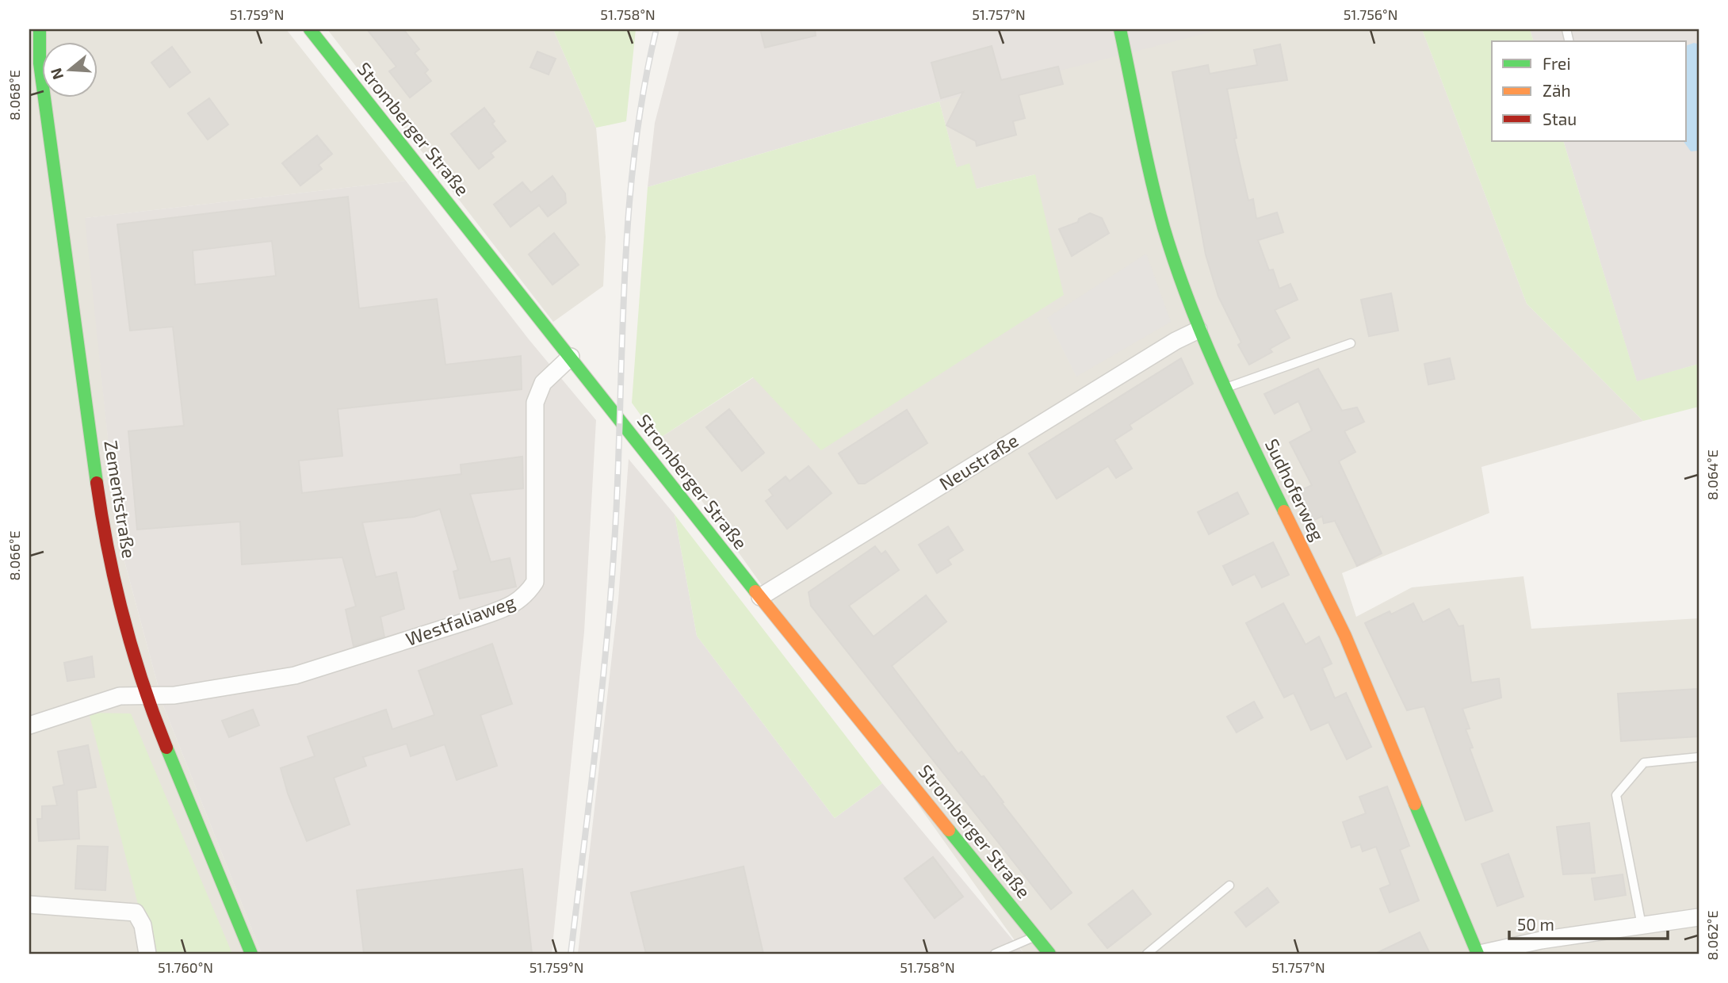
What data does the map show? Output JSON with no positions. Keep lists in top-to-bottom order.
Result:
{
  "streets": {
    "street": [
      "Stromberger Straße",
      "Neustraße",
      "Sudhoferweg",
      "Zementstraße",
      "Westfaliaweg"
    ]
  },
  "crossings": [
    ["Stromberger Straße", "Neustraße"],
    ["Stromberger Straße", "Westfaliaweg"],
    ["Neustraße", "Sudhoferweg"],
    ["Zementstraße", "Westfaliaweg"]
  ],
  "legend": ["Frei", "Zäh", "Stau"],
  "scale_bar": "50 m",
  "north": "left",
  "coordinates": [
    "51.759°N",
    "51.758°N",
    "51.757°N",
    "51.756°N",
    "8.068°E",
    "8.064°E",
    "8.066°E",
    "8.062°E",
    "51.760°N"
  ]
}
